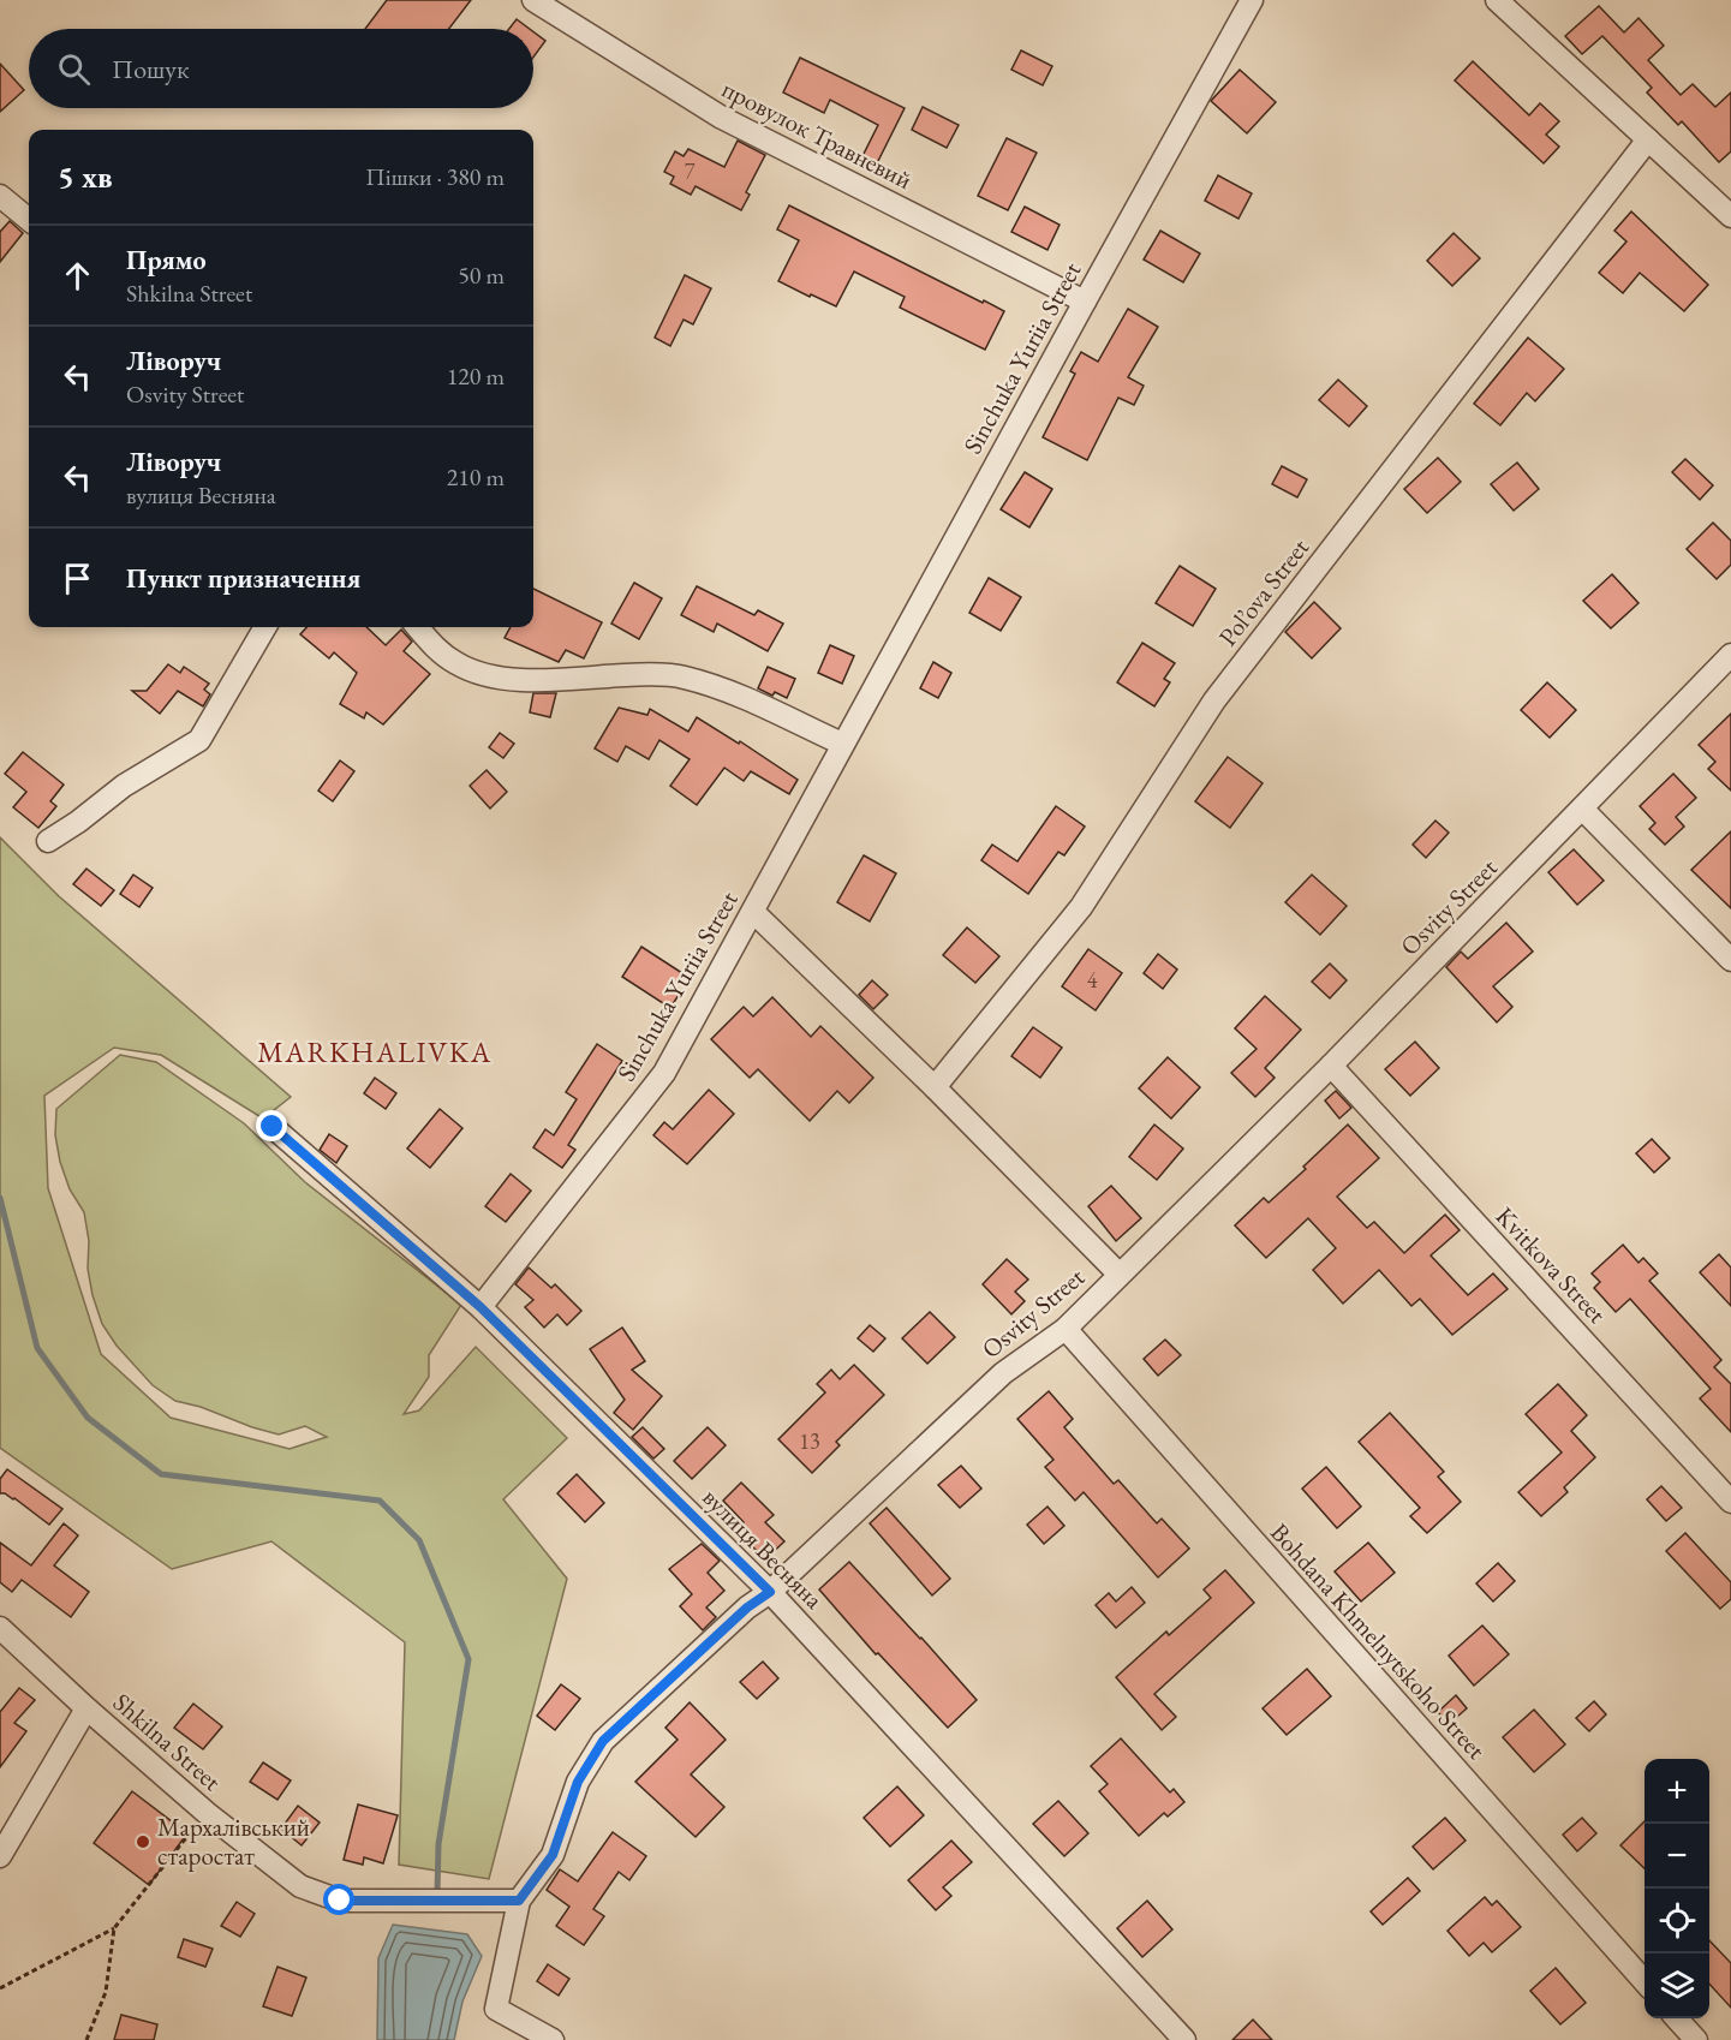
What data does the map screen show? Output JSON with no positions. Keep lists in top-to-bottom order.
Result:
{
  "streets": {
    "street": [
      "провулок Травневий",
      "Sinchuka Yuriia Street",
      "Pol’ova Street",
      "Osvity Street",
      "Kvitkova Street",
      "вулиця Весняна",
      "Bohdana Khmelnytskoho Street",
      "Shkilna Street"
    ]
  },
  "crossings": [
    ["провулок Травневий", "Sinchuka Yuriia Street"],
    ["Sinchuka Yuriia Street", "вулиця Весняна"],
    ["Osvity Street", "Kvitkova Street"],
    ["Osvity Street", "вулиця Весняна"],
    ["Osvity Street", "Bohdana Khmelnytskoho Street"],
    ["Osvity Street", "Shkilna Street"]
  ],
  "districts": ["MARKHALIVKA"],
  "places": ["Мархалівський старостат"],
  "house_numbers": ["7", "4", "13"],
  "page": {
    "search": "Пошук",
    "heading": ["5 хв", "Пішки · 380 m"],
    "list": [
      ["Прямо", "Shkilna Street", "50 m"],
      ["Ліворуч", "Osvity Street", "120 m"],
      ["Ліворуч", "вулиця Весняна", "210 m"],
      "Пункт призначення"
    ],
    "map_buttons": ["+", "−"]
  }
}
